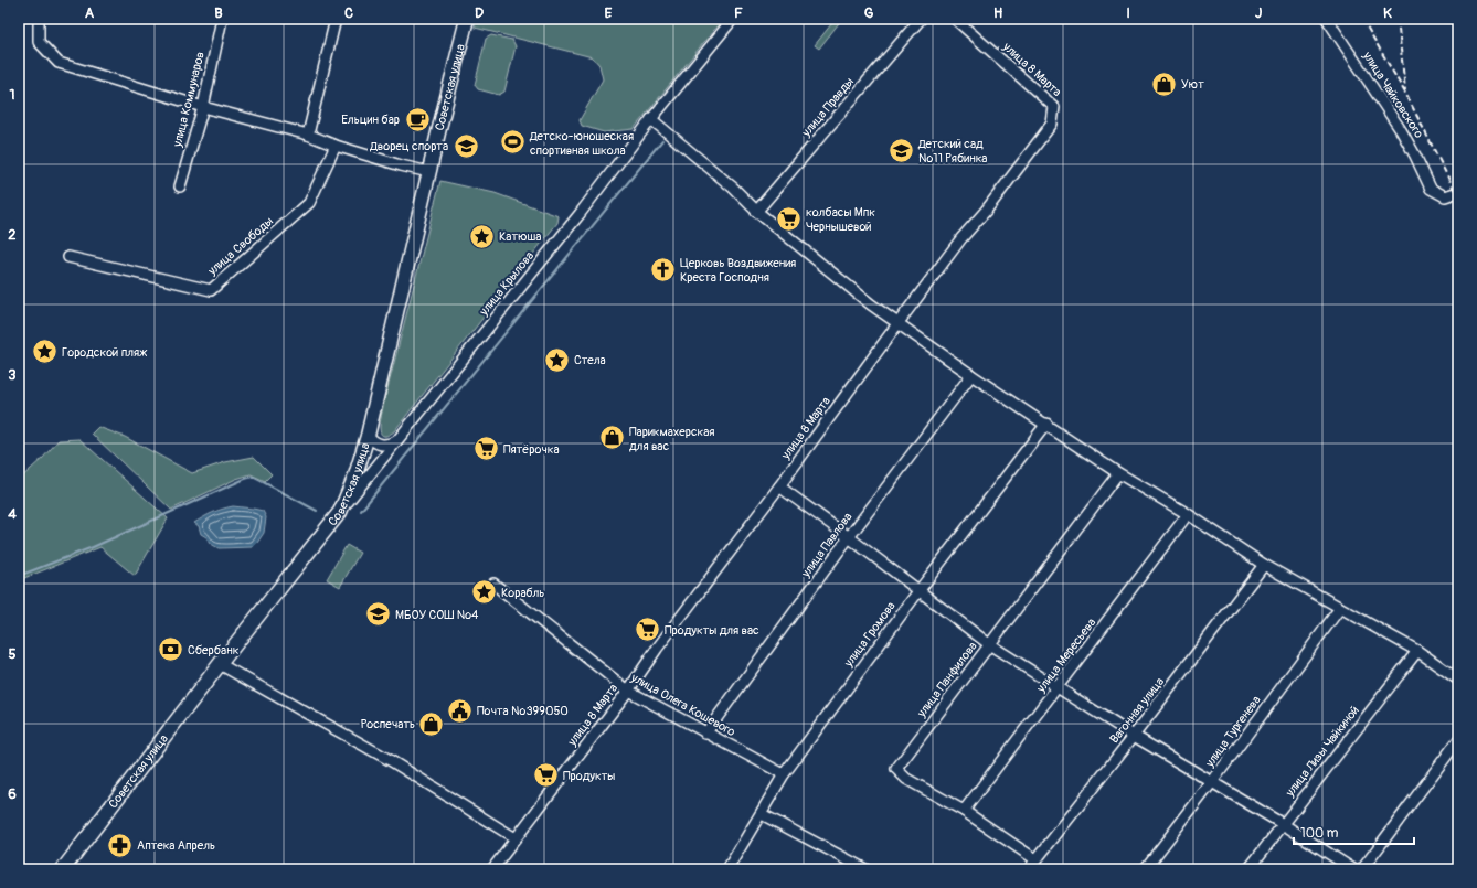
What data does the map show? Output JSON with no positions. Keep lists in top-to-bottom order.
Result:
{
  "streets": {
    "main road": ["Советская улица"],
    "street": [
      "улица 8 Марта",
      "улица Чайковского",
      "улица Коммунаров",
      "улица Правды",
      "улица Свободы",
      "улица Крылова",
      "улица Павлова",
      "улица Громова",
      "улица Мересьева",
      "улица Панфилова",
      "улица Олега Кошевого",
      "Вагонная улица",
      "улица Тургенева",
      "улица Лизы Чайкиной"
    ]
  },
  "crossings": [
    ["улица 8 Марта", "улица Олега Кошевого"],
    ["Советская улица", "улица Крылова"],
    ["улица Павлова", "улица Олега Кошевого"],
    ["улица Громова", "улица Олега Кошевого"],
    ["улица Мересьева", "улица Панфилова"],
    ["улица Панфилова", "Вагонная улица"]
  ],
  "places": {
    "shop": ["Уют", "Парикмахерская для вас", "Роспечать"],
    "cafe": ["Ельцин бар"],
    "sports": ["Детско-юношеская спортивная школа"],
    "school or university": ["Дворец спорта", "Детский сад №11 Рябинка", "МБОУ СОШ №4"],
    "supermarket": [
      "колбасы Мпк Чернышевой",
      "Пятёрочка",
      "Продукты для вас",
      "Продукты"
    ],
    "place": [
      "Катюша",
      "Городской пляж",
      "Стела",
      "Корабль"
    ],
    "church": ["Церковь Воздвижения Креста Господня"],
    "bank": ["Сбербанк"],
    "public building": ["Почта №399050"],
    "pharmacy": ["Аптека Апрель"]
  },
  "scale_bar": "100 m",
  "grid": {
    "columns": [
      "A",
      "B",
      "C",
      "D",
      "E",
      "F",
      "G",
      "H",
      "I",
      "J",
      "K"
    ],
    "rows": [
      "1",
      "2",
      "3",
      "4",
      "5",
      "6"
    ]
  }
}
